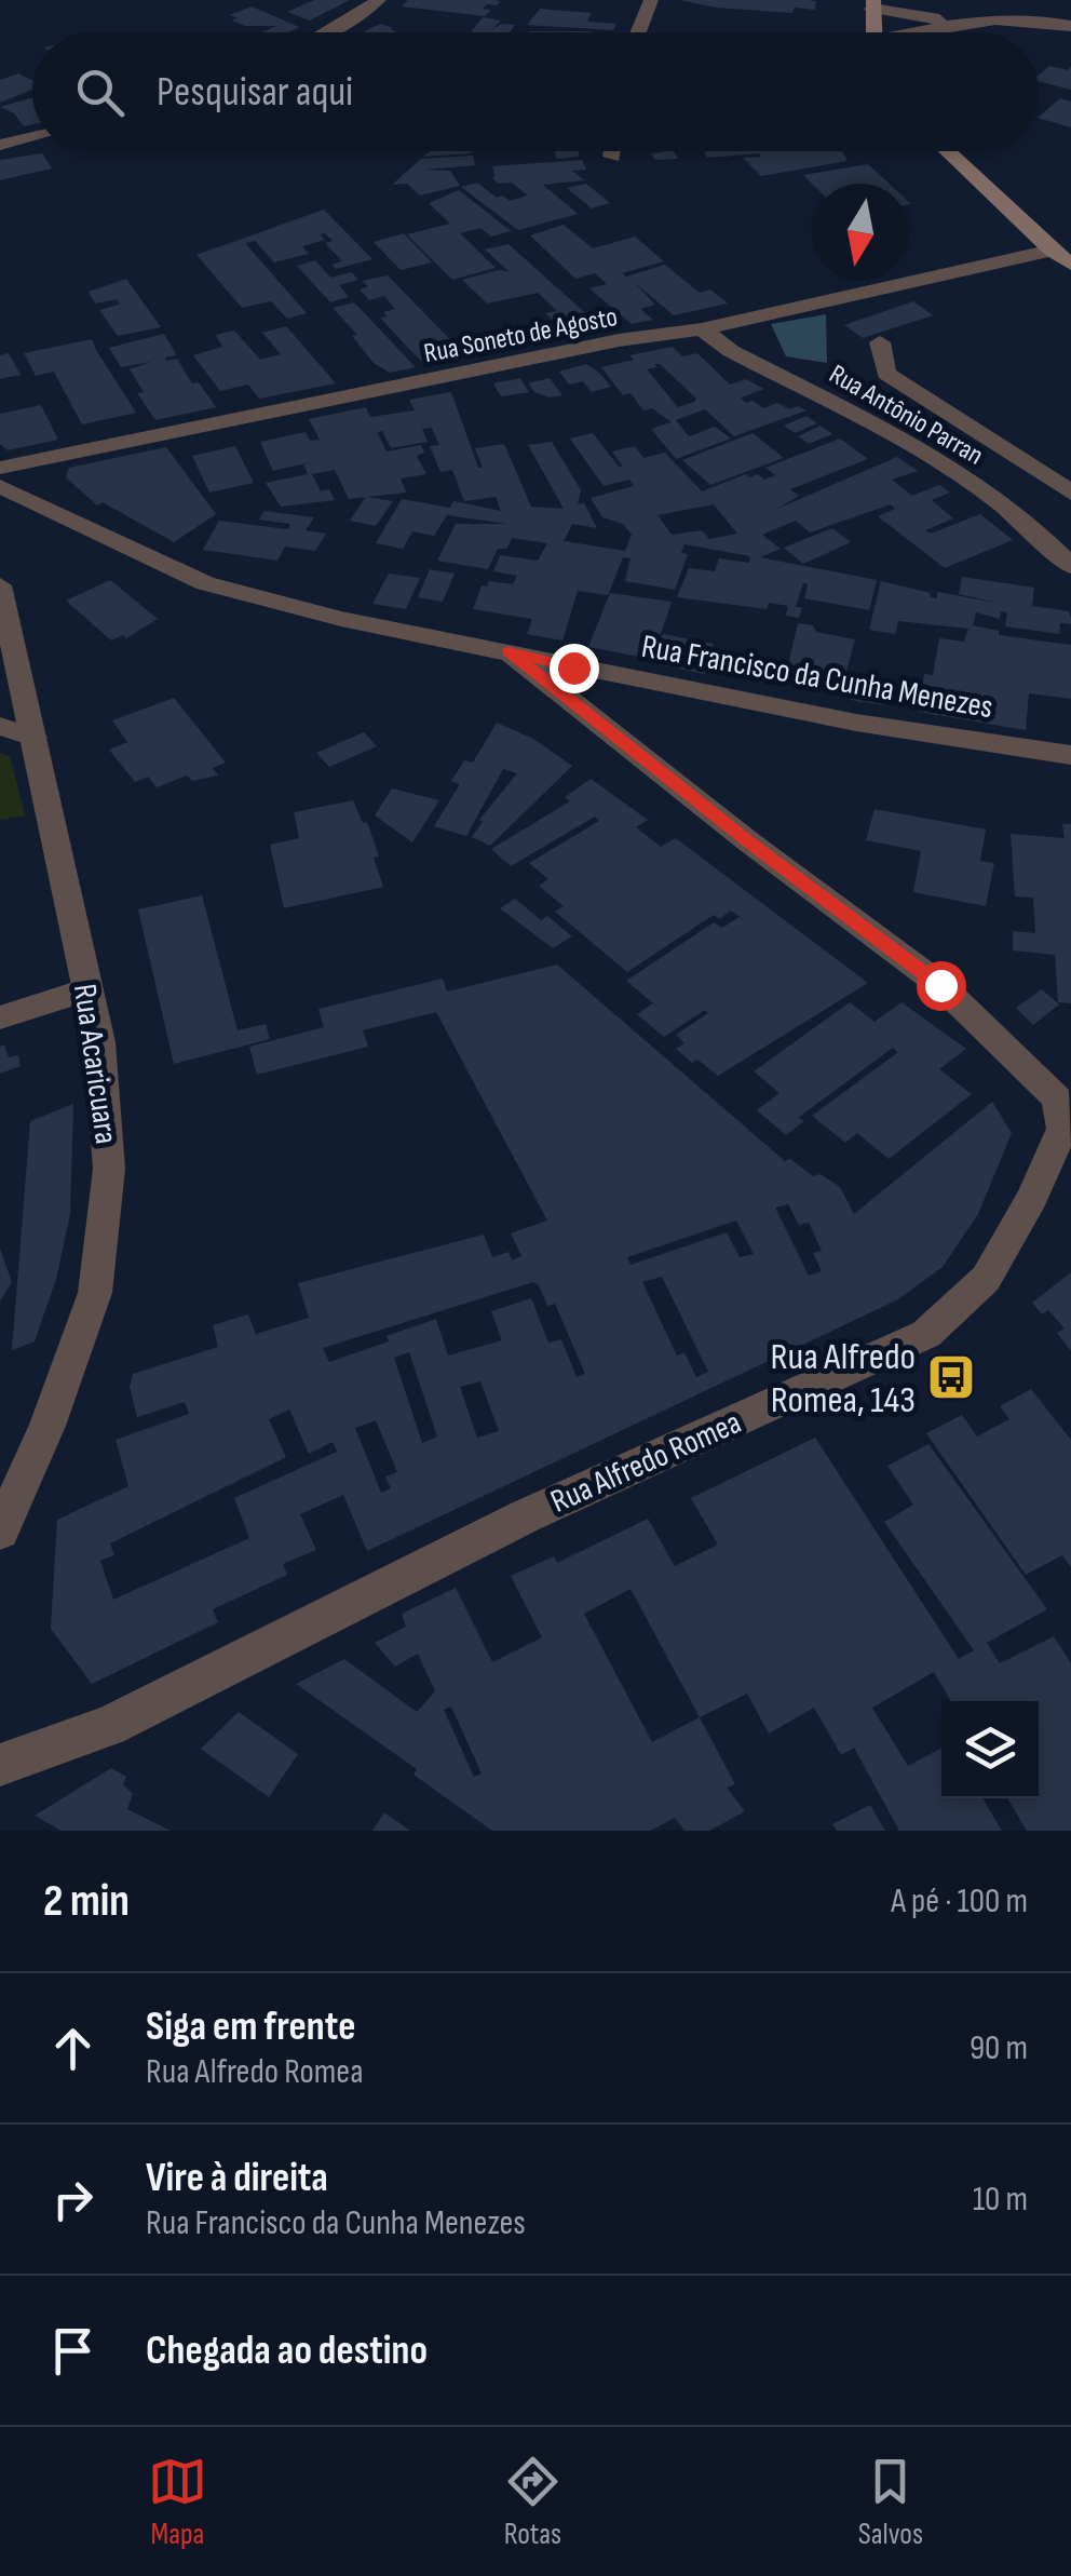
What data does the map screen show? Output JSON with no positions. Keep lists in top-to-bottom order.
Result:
{
  "streets": {
    "street": [
      "Rua Soneto de Agosto",
      "Rua Antônio Parran",
      "Rua Francisco da Cunha Menezes",
      "Rua Acaricuara",
      "Rua Alfredo Romea"
    ]
  },
  "crossings": [
    ["Rua Soneto de Agosto", "Rua Antônio Parran"],
    ["Rua Francisco da Cunha Menezes", "Rua Alfredo Romea"]
  ],
  "places": {
    "bus stop": ["Rua Alfredo Romea, 143"]
  },
  "north": "bottom",
  "page": {
    "search": "Pesquisar aqui",
    "heading": ["2 min", "A pé · 100 m"],
    "list": [
      ["Siga em frente", "Rua Alfredo Romea", "90 m"],
      ["Vire à direita", "Rua Francisco da Cunha Menezes", "10 m"],
      "Chegada ao destino"
    ],
    "nav": ["Mapa", "Rotas", "Salvos"]
  }
}
